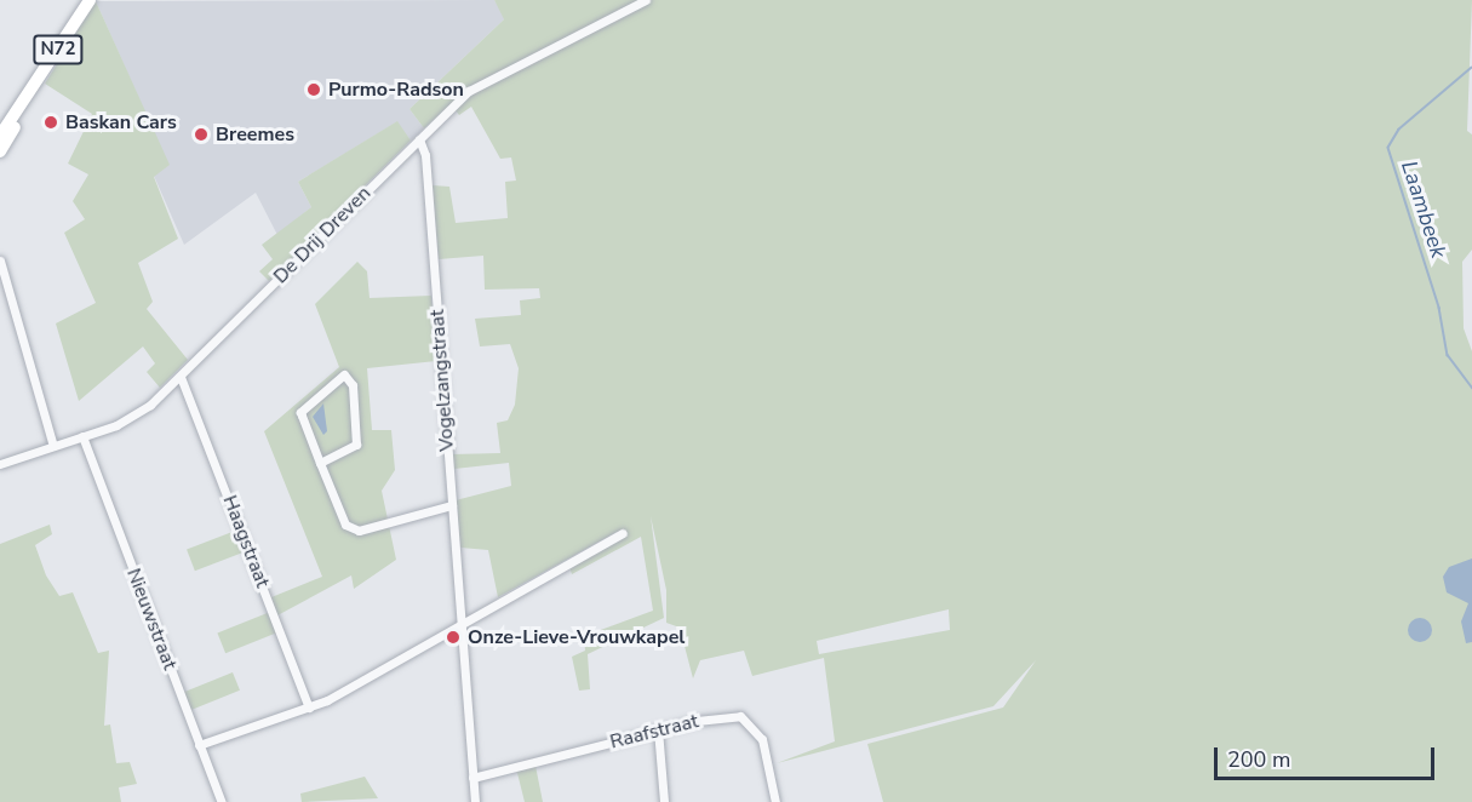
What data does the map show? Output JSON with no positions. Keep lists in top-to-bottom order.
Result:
{
  "streets": {
    "main road": ["N72"],
    "street": [
      "De Drij Dreven",
      "Vogelzangstraat",
      "Haagstraat",
      "Nieuwstraat",
      "Raafstraat"
    ]
  },
  "crossings": [
    ["De Drij Dreven", "Vogelzangstraat"],
    ["De Drij Dreven", "Haagstraat"],
    ["De Drij Dreven", "Nieuwstraat"],
    ["Vogelzangstraat", "Raafstraat"]
  ],
  "water": ["Laambeek"],
  "places": [
    "Purmo-Radson",
    "Baskan Cars",
    "Breemes",
    "Onze-Lieve-Vrouwkapel"
  ],
  "scale_bar": "200 m"
}
